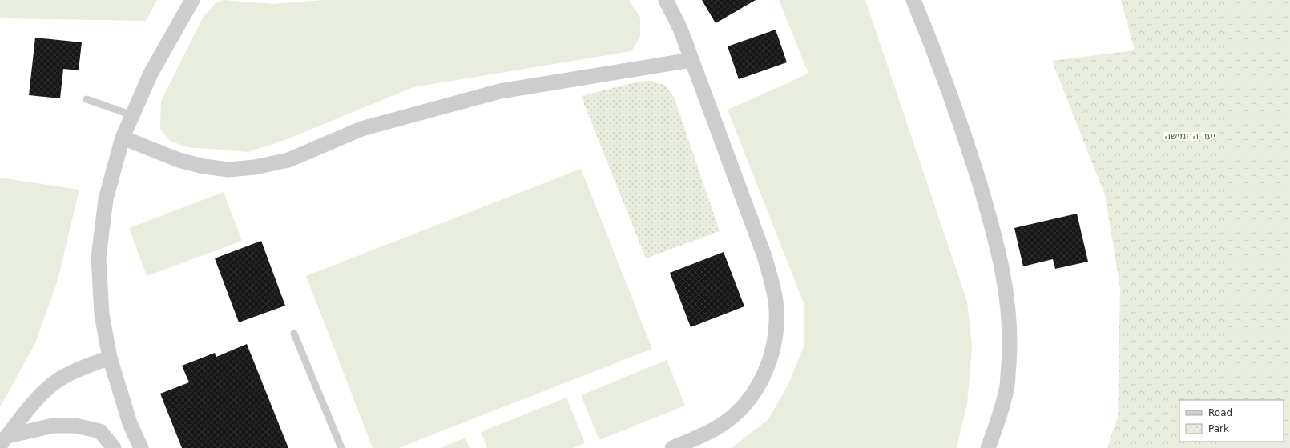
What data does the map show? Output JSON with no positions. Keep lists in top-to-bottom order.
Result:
{
  "parks": ["יער החמישה"],
  "legend": ["Road", "Park"]
}
